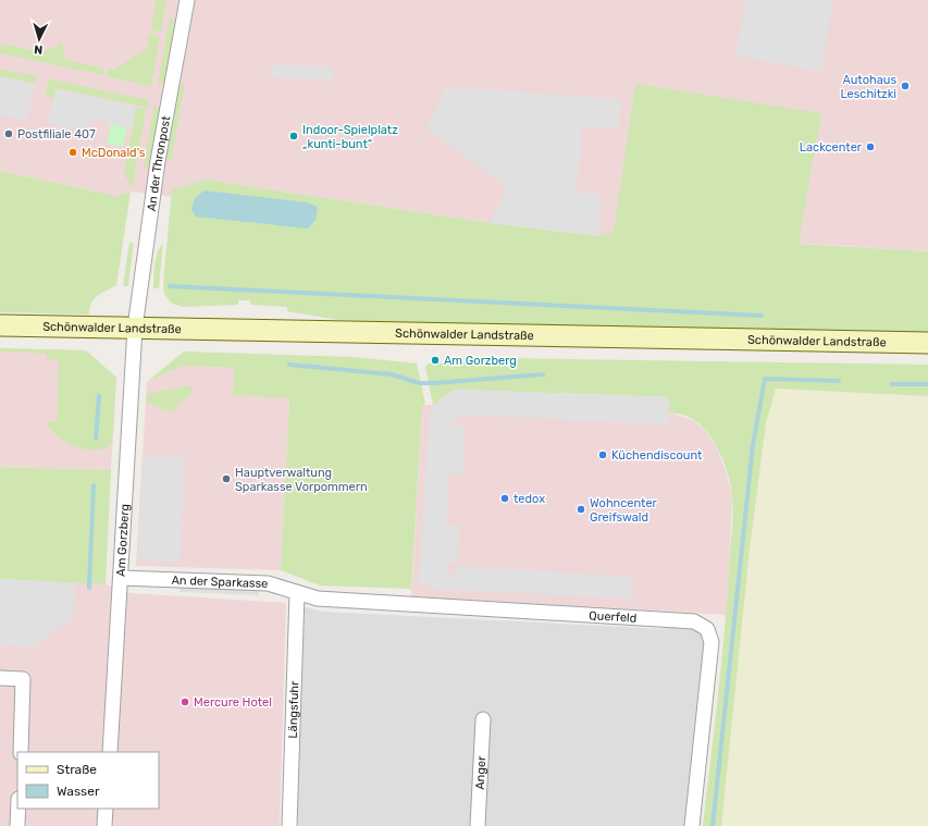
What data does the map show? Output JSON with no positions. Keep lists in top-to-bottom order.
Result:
{
  "streets": {
    "main road": ["Schönwalder Landstraße"],
    "street": [
      "An der Thronpost",
      "Am Gorzberg",
      "An der Sparkasse",
      "Querfeld",
      "Längsfuhr",
      "Anger"
    ]
  },
  "crossings": [
    ["An der Thronpost", "Schönwalder Landstraße"],
    ["An der Thronpost", "Am Gorzberg"],
    ["Schönwalder Landstraße", "Am Gorzberg"],
    ["Am Gorzberg", "An der Sparkasse"],
    ["An der Sparkasse", "Querfeld"],
    ["An der Sparkasse", "Längsfuhr"]
  ],
  "places": [
    "Autohaus Leschitzki",
    "Postfiliale 407",
    "Indoor-Spielplatz „kunti-bunt“",
    "Lackcenter",
    "McDonald's",
    "Am Gorzberg",
    "Küchendiscount",
    "Hauptverwaltung Sparkasse Vorpommern",
    "tedox",
    "Wohncenter Greifswald",
    "Mercure Hotel"
  ],
  "legend": ["Straße", "Wasser"],
  "north": "bottom"
}
